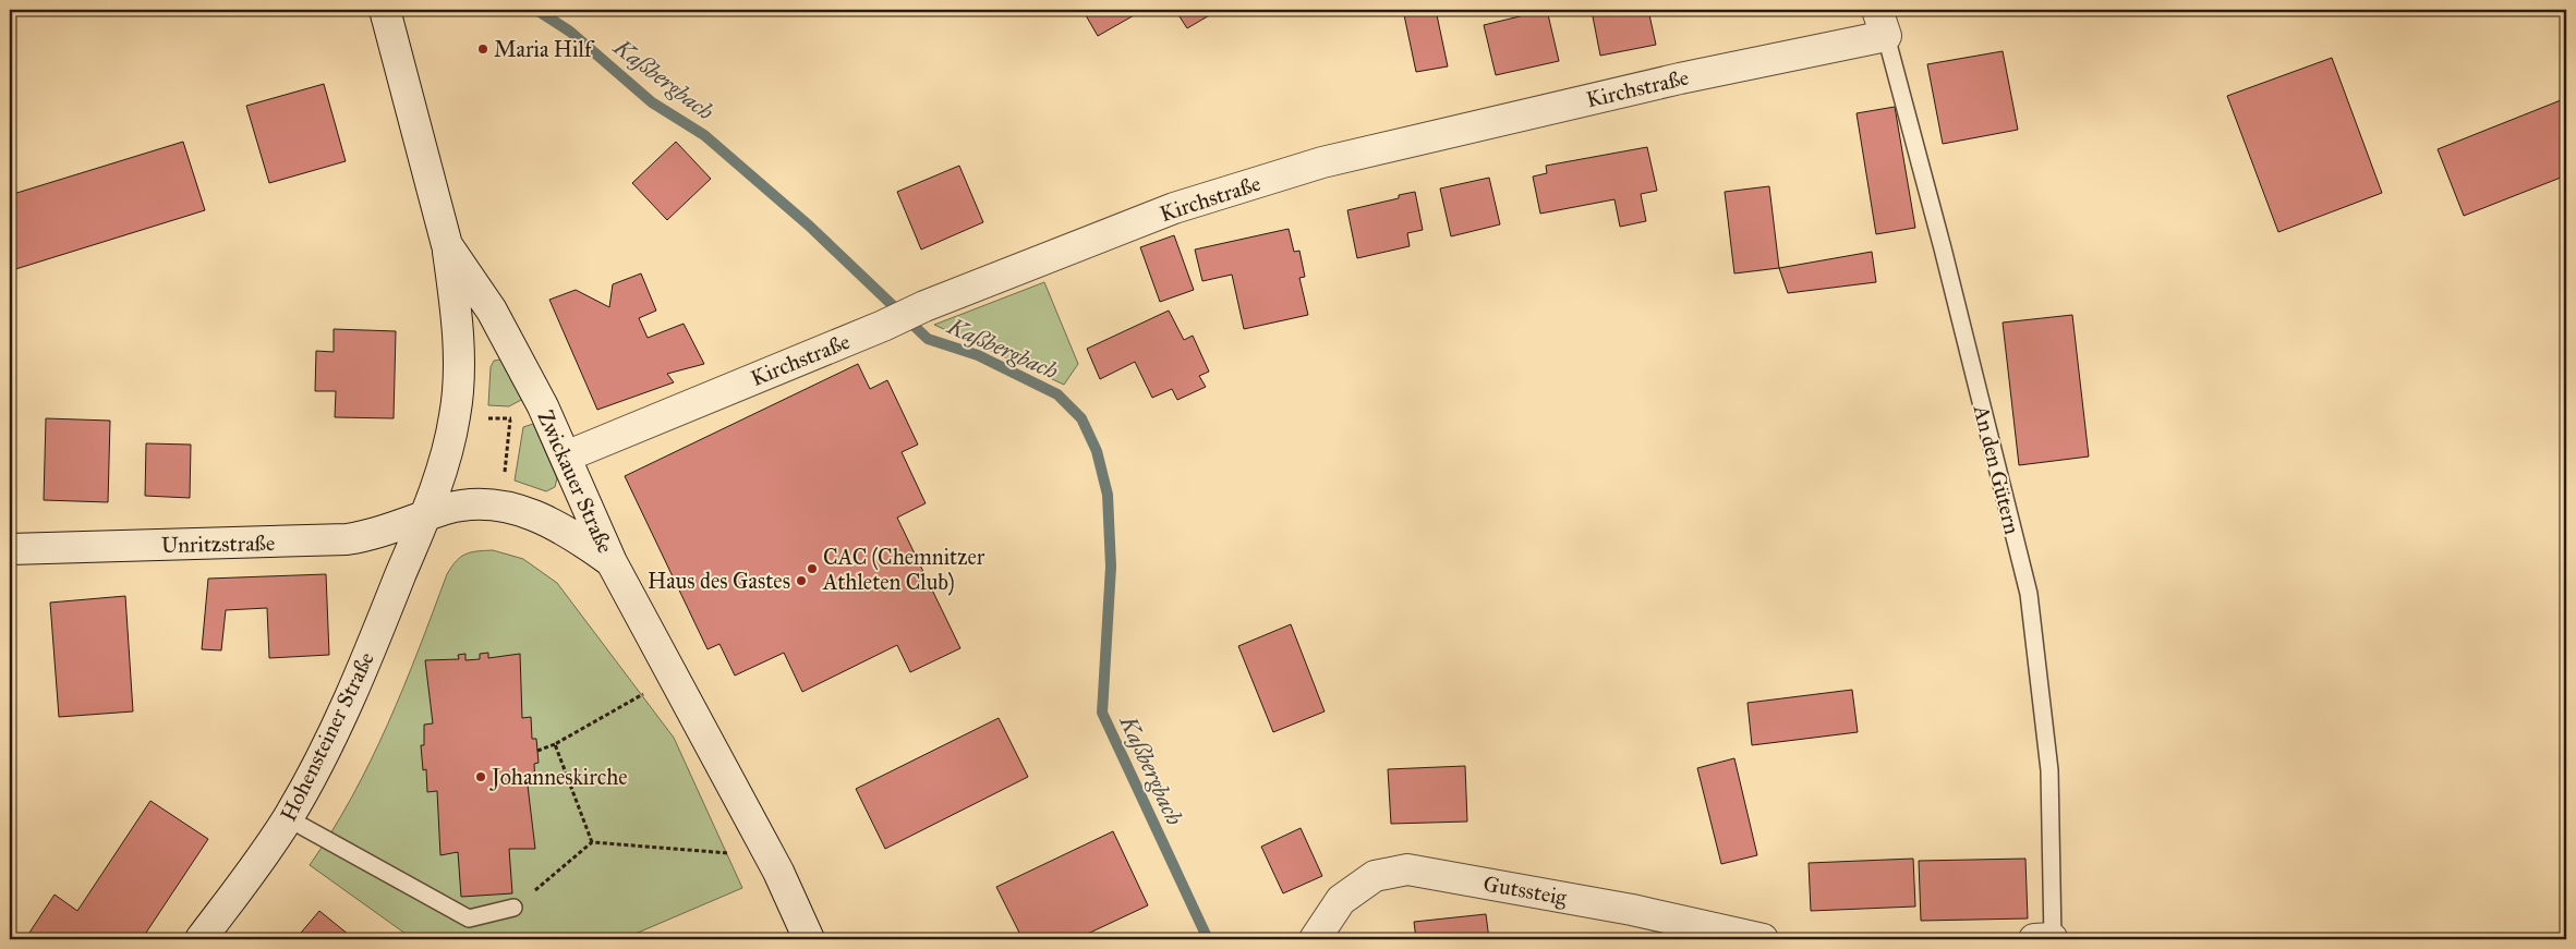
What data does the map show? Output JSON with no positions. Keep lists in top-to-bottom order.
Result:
{
  "streets": {
    "street": [
      "Kirchstraße",
      "Zwickauer Straße",
      "Unritzstraße",
      "Hohensteiner Straße",
      "Gutssteig"
    ],
    "lane": ["An den Gütern"]
  },
  "crossings": [
    ["Kirchstraße", "An den Gütern"],
    ["Kirchstraße", "Zwickauer Straße"],
    ["Zwickauer Straße", "Hohensteiner Straße"],
    ["Unritzstraße", "Hohensteiner Straße"]
  ],
  "water": ["Kaßbergbach"],
  "places": [
    "Maria Hilf",
    "CAC (Chemnitzer Athleten Club)",
    "Haus des Gastes",
    "Johanneskirche"
  ]
}
